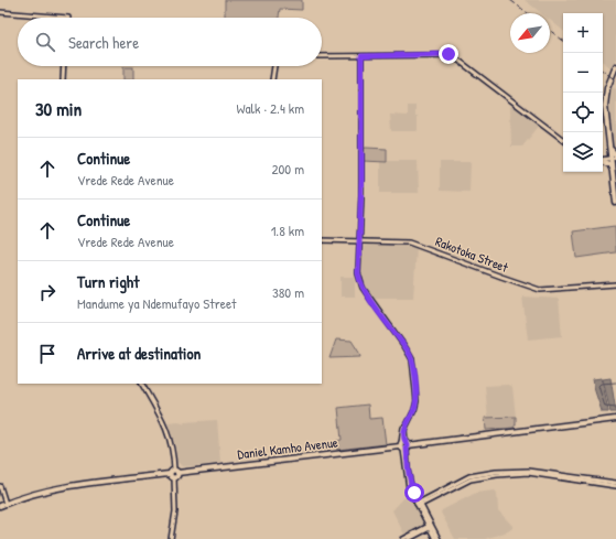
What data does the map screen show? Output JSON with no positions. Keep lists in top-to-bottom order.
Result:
{
  "streets": {
    "main road": ["Daniel Kamho Avenue"],
    "street": ["Rakotoka Street"]
  },
  "north": "bottom left",
  "page": {
    "map_buttons": ["+", "−"],
    "search": "Search here",
    "heading": ["30 min", "Walk · 2.4 km"],
    "list": [
      ["Continue", "Vrede Rede Avenue", "200 m"],
      ["Continue", "Vrede Rede Avenue", "1.8 km"],
      ["Turn right", "Mandume ya Ndemufayo Street", "380 m"],
      "Arrive at destination"
    ]
  }
}
